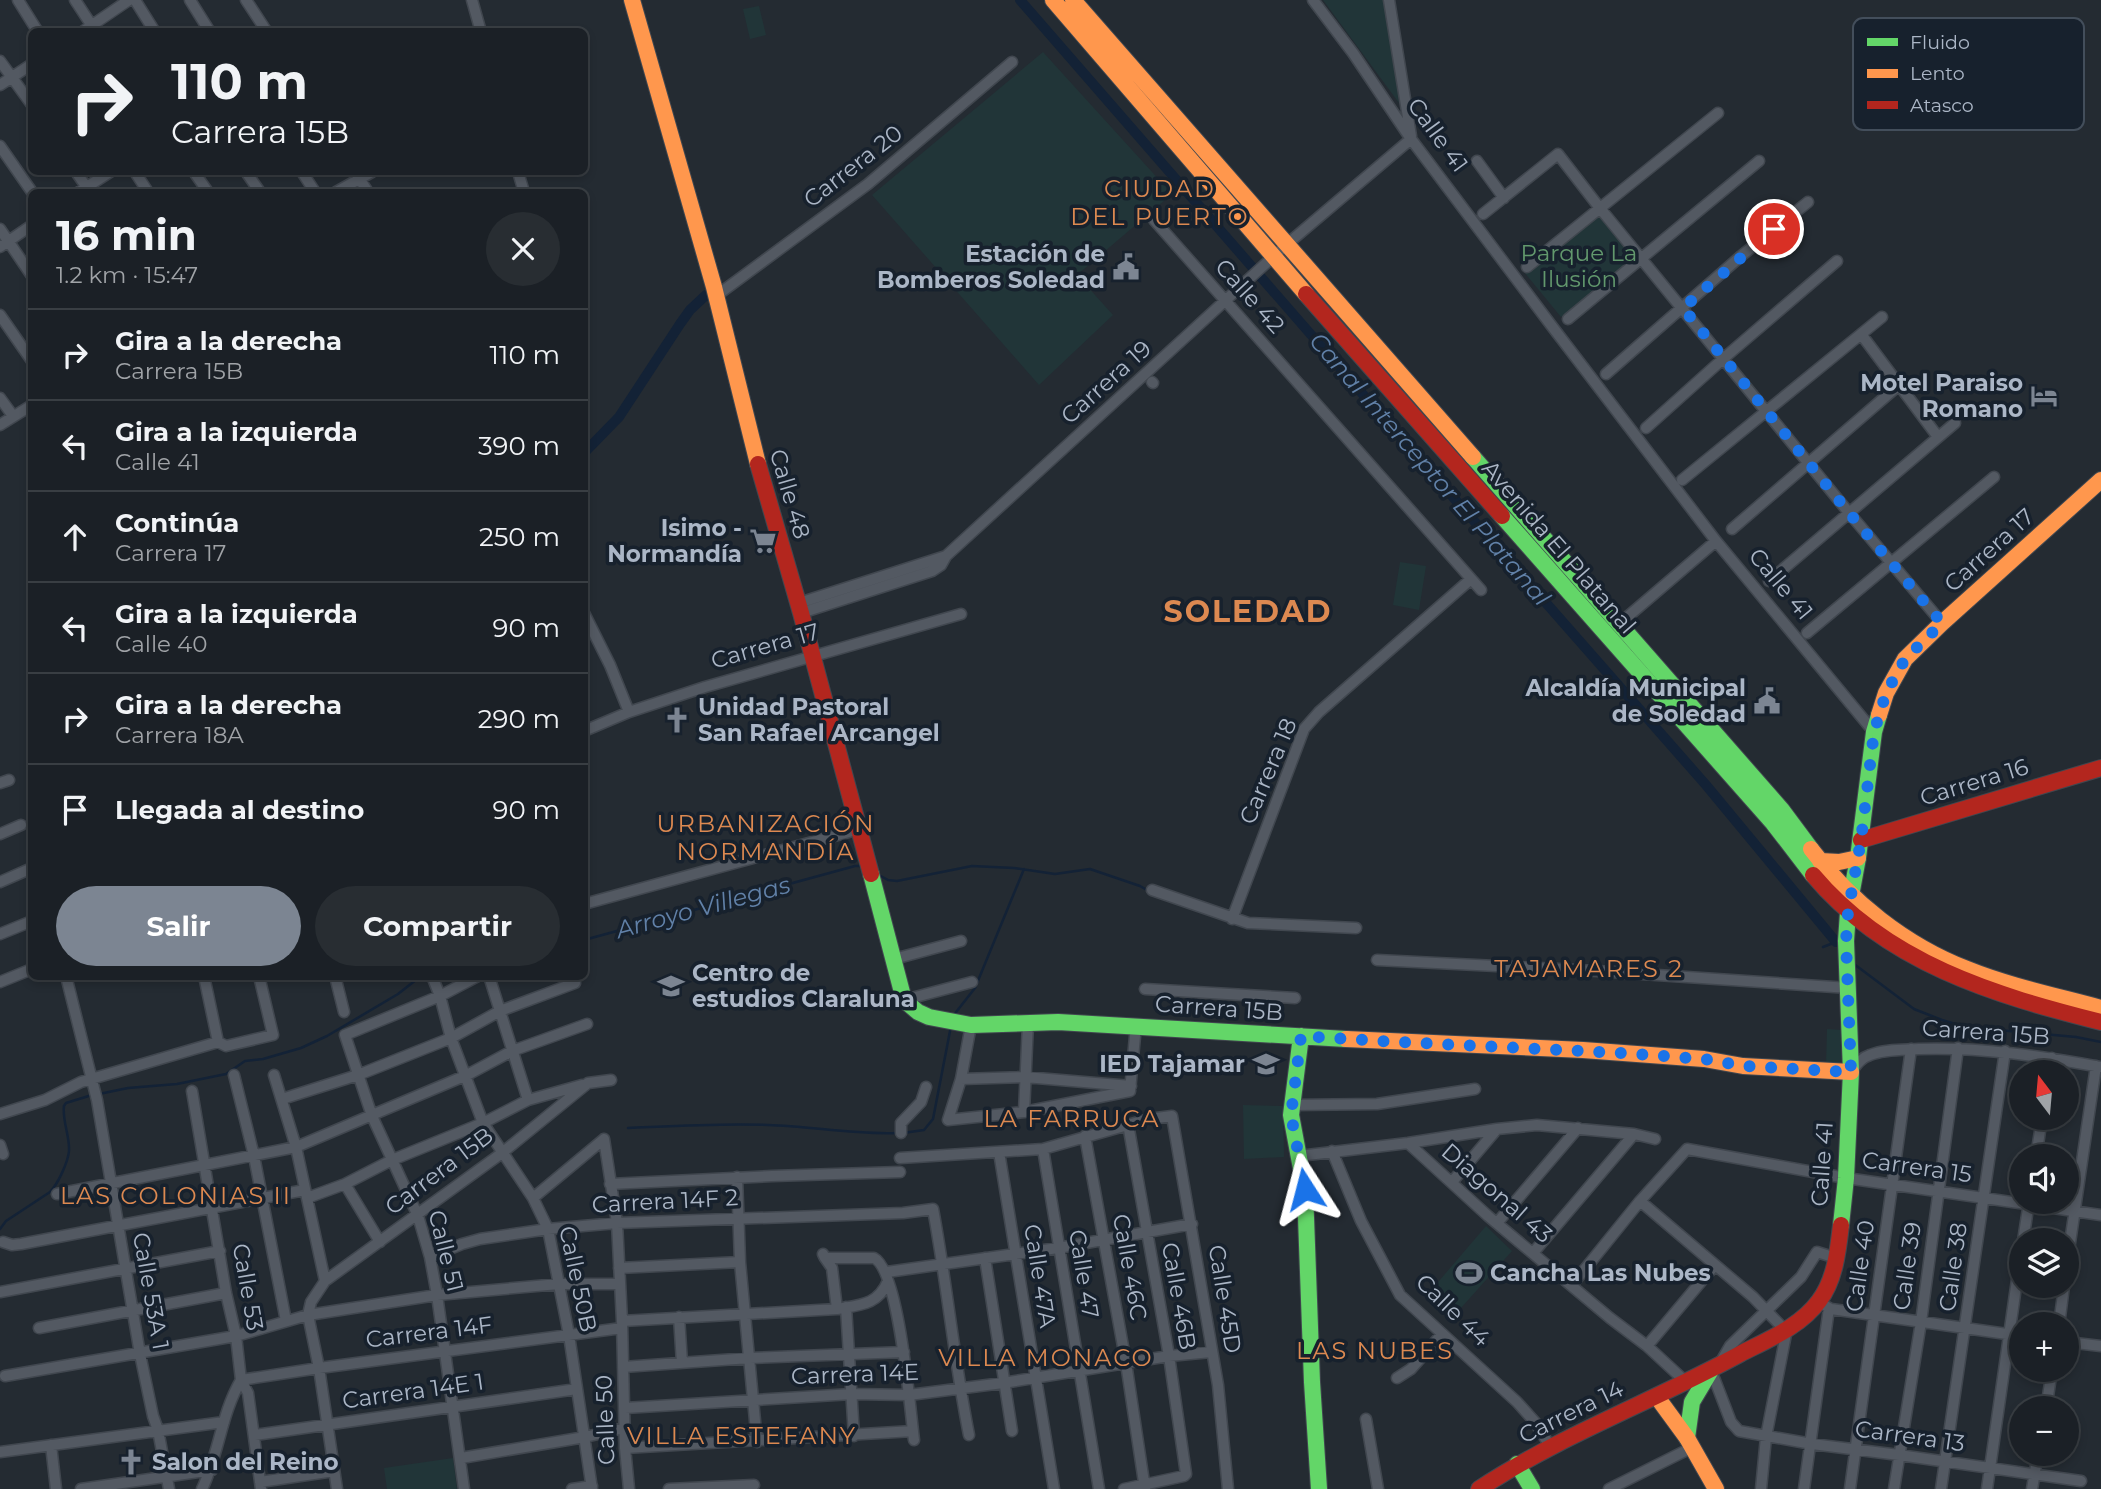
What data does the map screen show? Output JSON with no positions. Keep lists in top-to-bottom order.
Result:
{
  "streets": {
    "main road": [
      "Calle 41",
      "Calle 48",
      "Avenida El Platanal",
      "Carrera 17",
      "Carrera 16",
      "Carrera 15B",
      "Carrera 14"
    ],
    "street": [
      "Carrera 20",
      "Calle 42",
      "Carrera 19",
      "Carrera 18",
      "Carrera 15",
      "Diagonal 43",
      "Carrera 14F 2",
      "Calle 51",
      "Calle 40",
      "Calle 39",
      "Calle 46C",
      "Calle 38",
      "Calle 47",
      "Calle 47A",
      "Calle 50B",
      "Calle 53",
      "Calle 53A 1",
      "Calle 46B",
      "Calle 45D",
      "Calle 44",
      "Carrera 14F",
      "Carrera 14E",
      "Carrera 14E 1",
      "Calle 50",
      "Carrera 13"
    ]
  },
  "crossings": [
    ["Calle 41", "Carrera 19"],
    ["Calle 41", "Avenida El Platanal"],
    ["Calle 41", "Carrera 17"],
    ["Calle 41", "Carrera 16"],
    ["Calle 41", "Carrera 15B"],
    ["Calle 41", "Carrera 15"],
    ["Calle 41", "Carrera 14"],
    ["Calle 41", "Carrera 13"],
    ["Carrera 20", "Calle 48"],
    ["Calle 42", "Carrera 19"],
    ["Calle 42", "Carrera 18"],
    ["Carrera 19", "Calle 48"],
    ["Carrera 19", "Avenida El Platanal"],
    ["Calle 48", "Carrera 17"],
    ["Calle 48", "Carrera 15B"],
    ["Carrera 15B", "Calle 51"],
    ["Carrera 15B", "Calle 40"],
    ["Carrera 15B", "Calle 39"],
    ["Carrera 15B", "Calle 38"],
    ["Carrera 15B", "Calle 50B"],
    ["Carrera 15", "Calle 40"],
    ["Carrera 15", "Calle 39"],
    ["Carrera 15", "Calle 38"],
    ["Diagonal 43", "Carrera 14"],
    ["Carrera 14F 2", "Calle 51"],
    ["Carrera 14F 2", "Calle 50B"],
    ["Carrera 14F 2", "Calle 50"],
    ["Calle 51", "Calle 50B"],
    ["Calle 51", "Carrera 14F"],
    ["Calle 51", "Carrera 14E 1"],
    ["Calle 40", "Carrera 13"],
    ["Calle 39", "Carrera 13"],
    ["Calle 46C", "Calle 46B"],
    ["Calle 46C", "Carrera 14E"],
    ["Calle 38", "Carrera 13"],
    ["Calle 47", "Carrera 14E"],
    ["Calle 47A", "Carrera 14E"],
    ["Calle 50B", "Carrera 14F"],
    ["Calle 50B", "Carrera 14E 1"],
    ["Calle 50B", "Calle 50"],
    ["Calle 53", "Carrera 14F"],
    ["Calle 53", "Carrera 14E 1"],
    ["Calle 46B", "Calle 45D"],
    ["Calle 46B", "Carrera 14E"],
    ["Calle 45D", "Carrera 14E"],
    ["Calle 44", "Carrera 14"],
    ["Carrera 14F", "Calle 50"],
    ["Carrera 14E", "Calle 50"],
    ["Carrera 14", "Carrera 13"]
  ],
  "districts": [
    "CIUDAD DEL PUERTO",
    "SOLEDAD",
    "URBANIZACIÓN NORMANDÍA",
    "TAJAMARES 2",
    "LA FARRUCA",
    "LAS COLONIAS II",
    "LAS NUBES",
    "VILLA MONACO",
    "VILLA ESTEFANY"
  ],
  "water": ["Canal Interceptor El Platanal", "Arroyo Villegas"],
  "parks": ["Parque La Ilusión"],
  "places": {
    "public building": ["Estación de Bomberos Soledad", "Alcaldía Municipal de Soledad"],
    "hotel": ["Motel Paraiso Romano"],
    "supermarket": ["Isimo - Normandía"],
    "church": ["Unidad Pastoral San Rafael Arcangel", "Salon del Reino"],
    "school or university": ["Centro de estudios Claraluna", "IED Tajamar"],
    "sports": ["Cancha Las Nubes"]
  },
  "legend": ["Fluido", "Lento", "Atasco"],
  "north": "top",
  "page": {
    "turn": ["110 m", "Carrera 15B"],
    "heading": ["16 min", "1.2 km · 15:47"],
    "list": [
      {
        "name": "Gira a la derecha",
        "note": "Carrera 15B",
        "value": "110 m"
      },
      {
        "name": "Gira a la izquierda",
        "note": "Calle 41",
        "value": "390 m"
      },
      {
        "name": "Continúa",
        "note": "Carrera 17",
        "value": "250 m"
      },
      {
        "name": "Gira a la izquierda",
        "note": "Calle 40",
        "value": "90 m"
      },
      {
        "name": "Gira a la derecha",
        "note": "Carrera 18A",
        "value": "290 m"
      },
      {
        "name": "Llegada al destino",
        "value": "90 m"
      }
    ],
    "buttons": ["Salir", "Compartir"],
    "map_buttons": ["+", "−"]
  }
}
